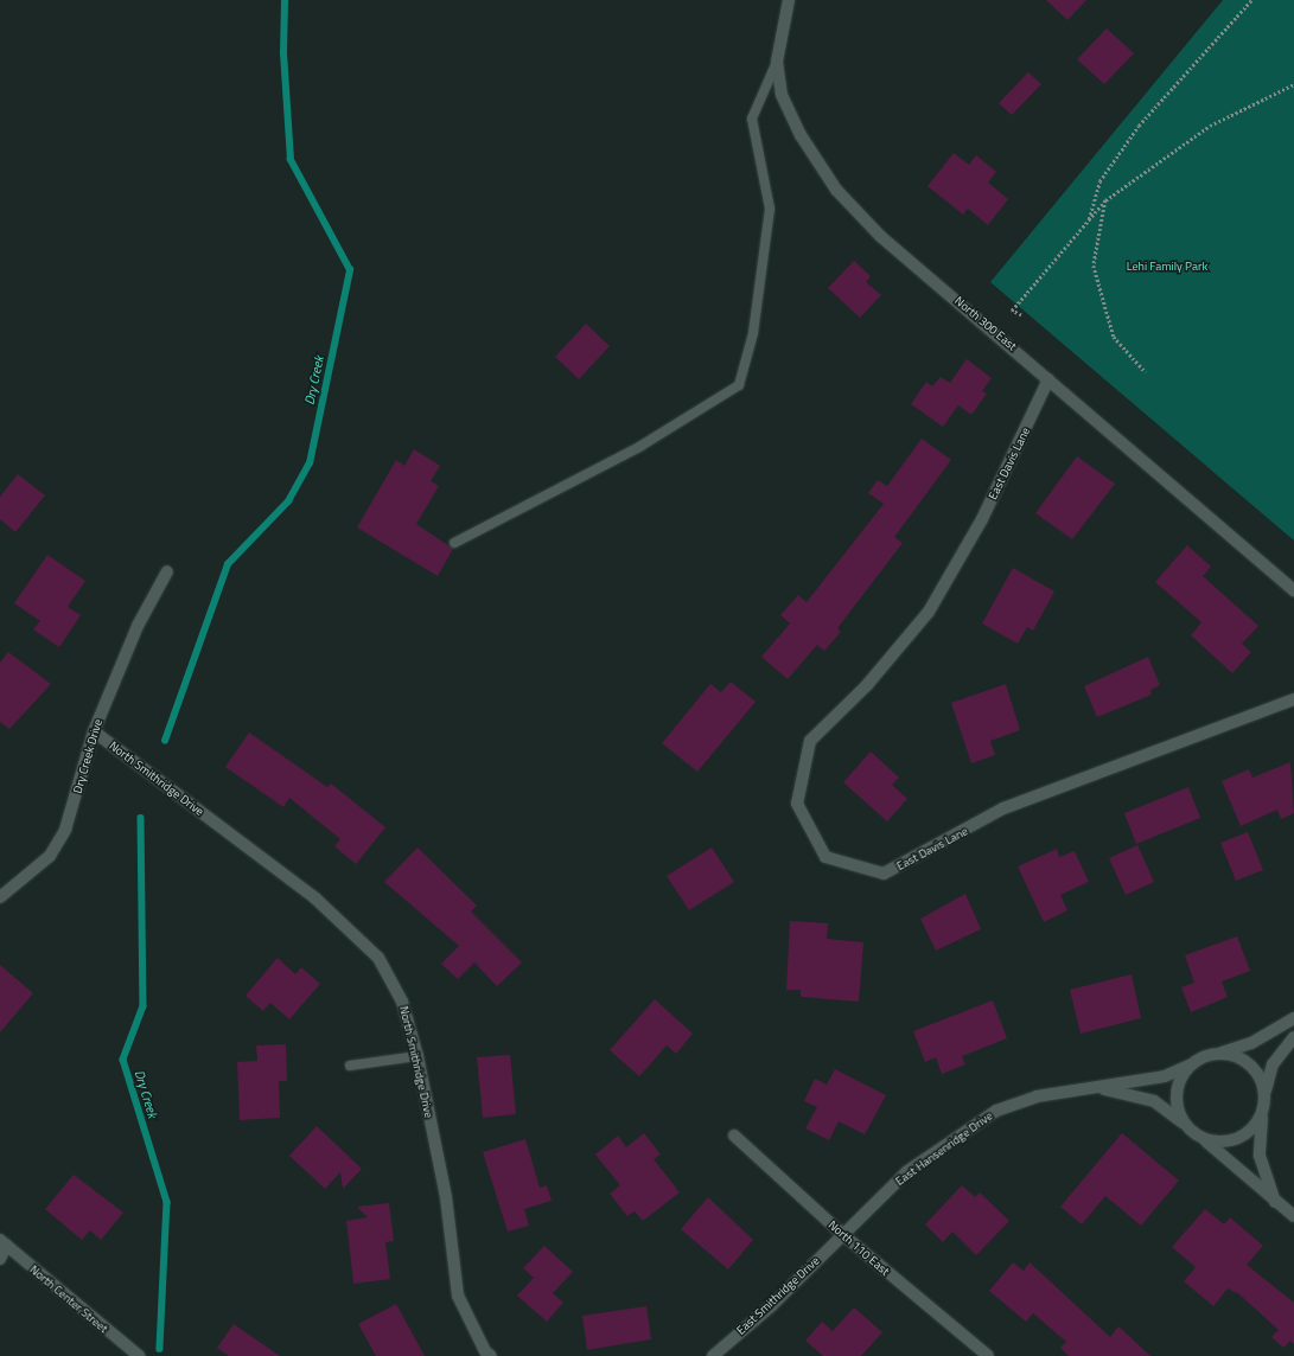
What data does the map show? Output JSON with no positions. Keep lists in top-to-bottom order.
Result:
{
  "streets": {
    "street": [
      "North 300 East",
      "East Davis Lane",
      "Dry Creek Drive",
      "North Smithridge Drive",
      "East Hansenridge Drive",
      "North 110 East",
      "East Smithridge Drive",
      "North Center Street"
    ]
  },
  "crossings": [
    ["North 300 East", "East Davis Lane"],
    ["Dry Creek Drive", "North Smithridge Drive"],
    ["East Hansenridge Drive", "North 110 East"],
    ["East Hansenridge Drive", "East Smithridge Drive"],
    ["North 110 East", "East Smithridge Drive"]
  ],
  "water": ["Dry Creek"],
  "parks": ["Lehi Family Park"]
}
